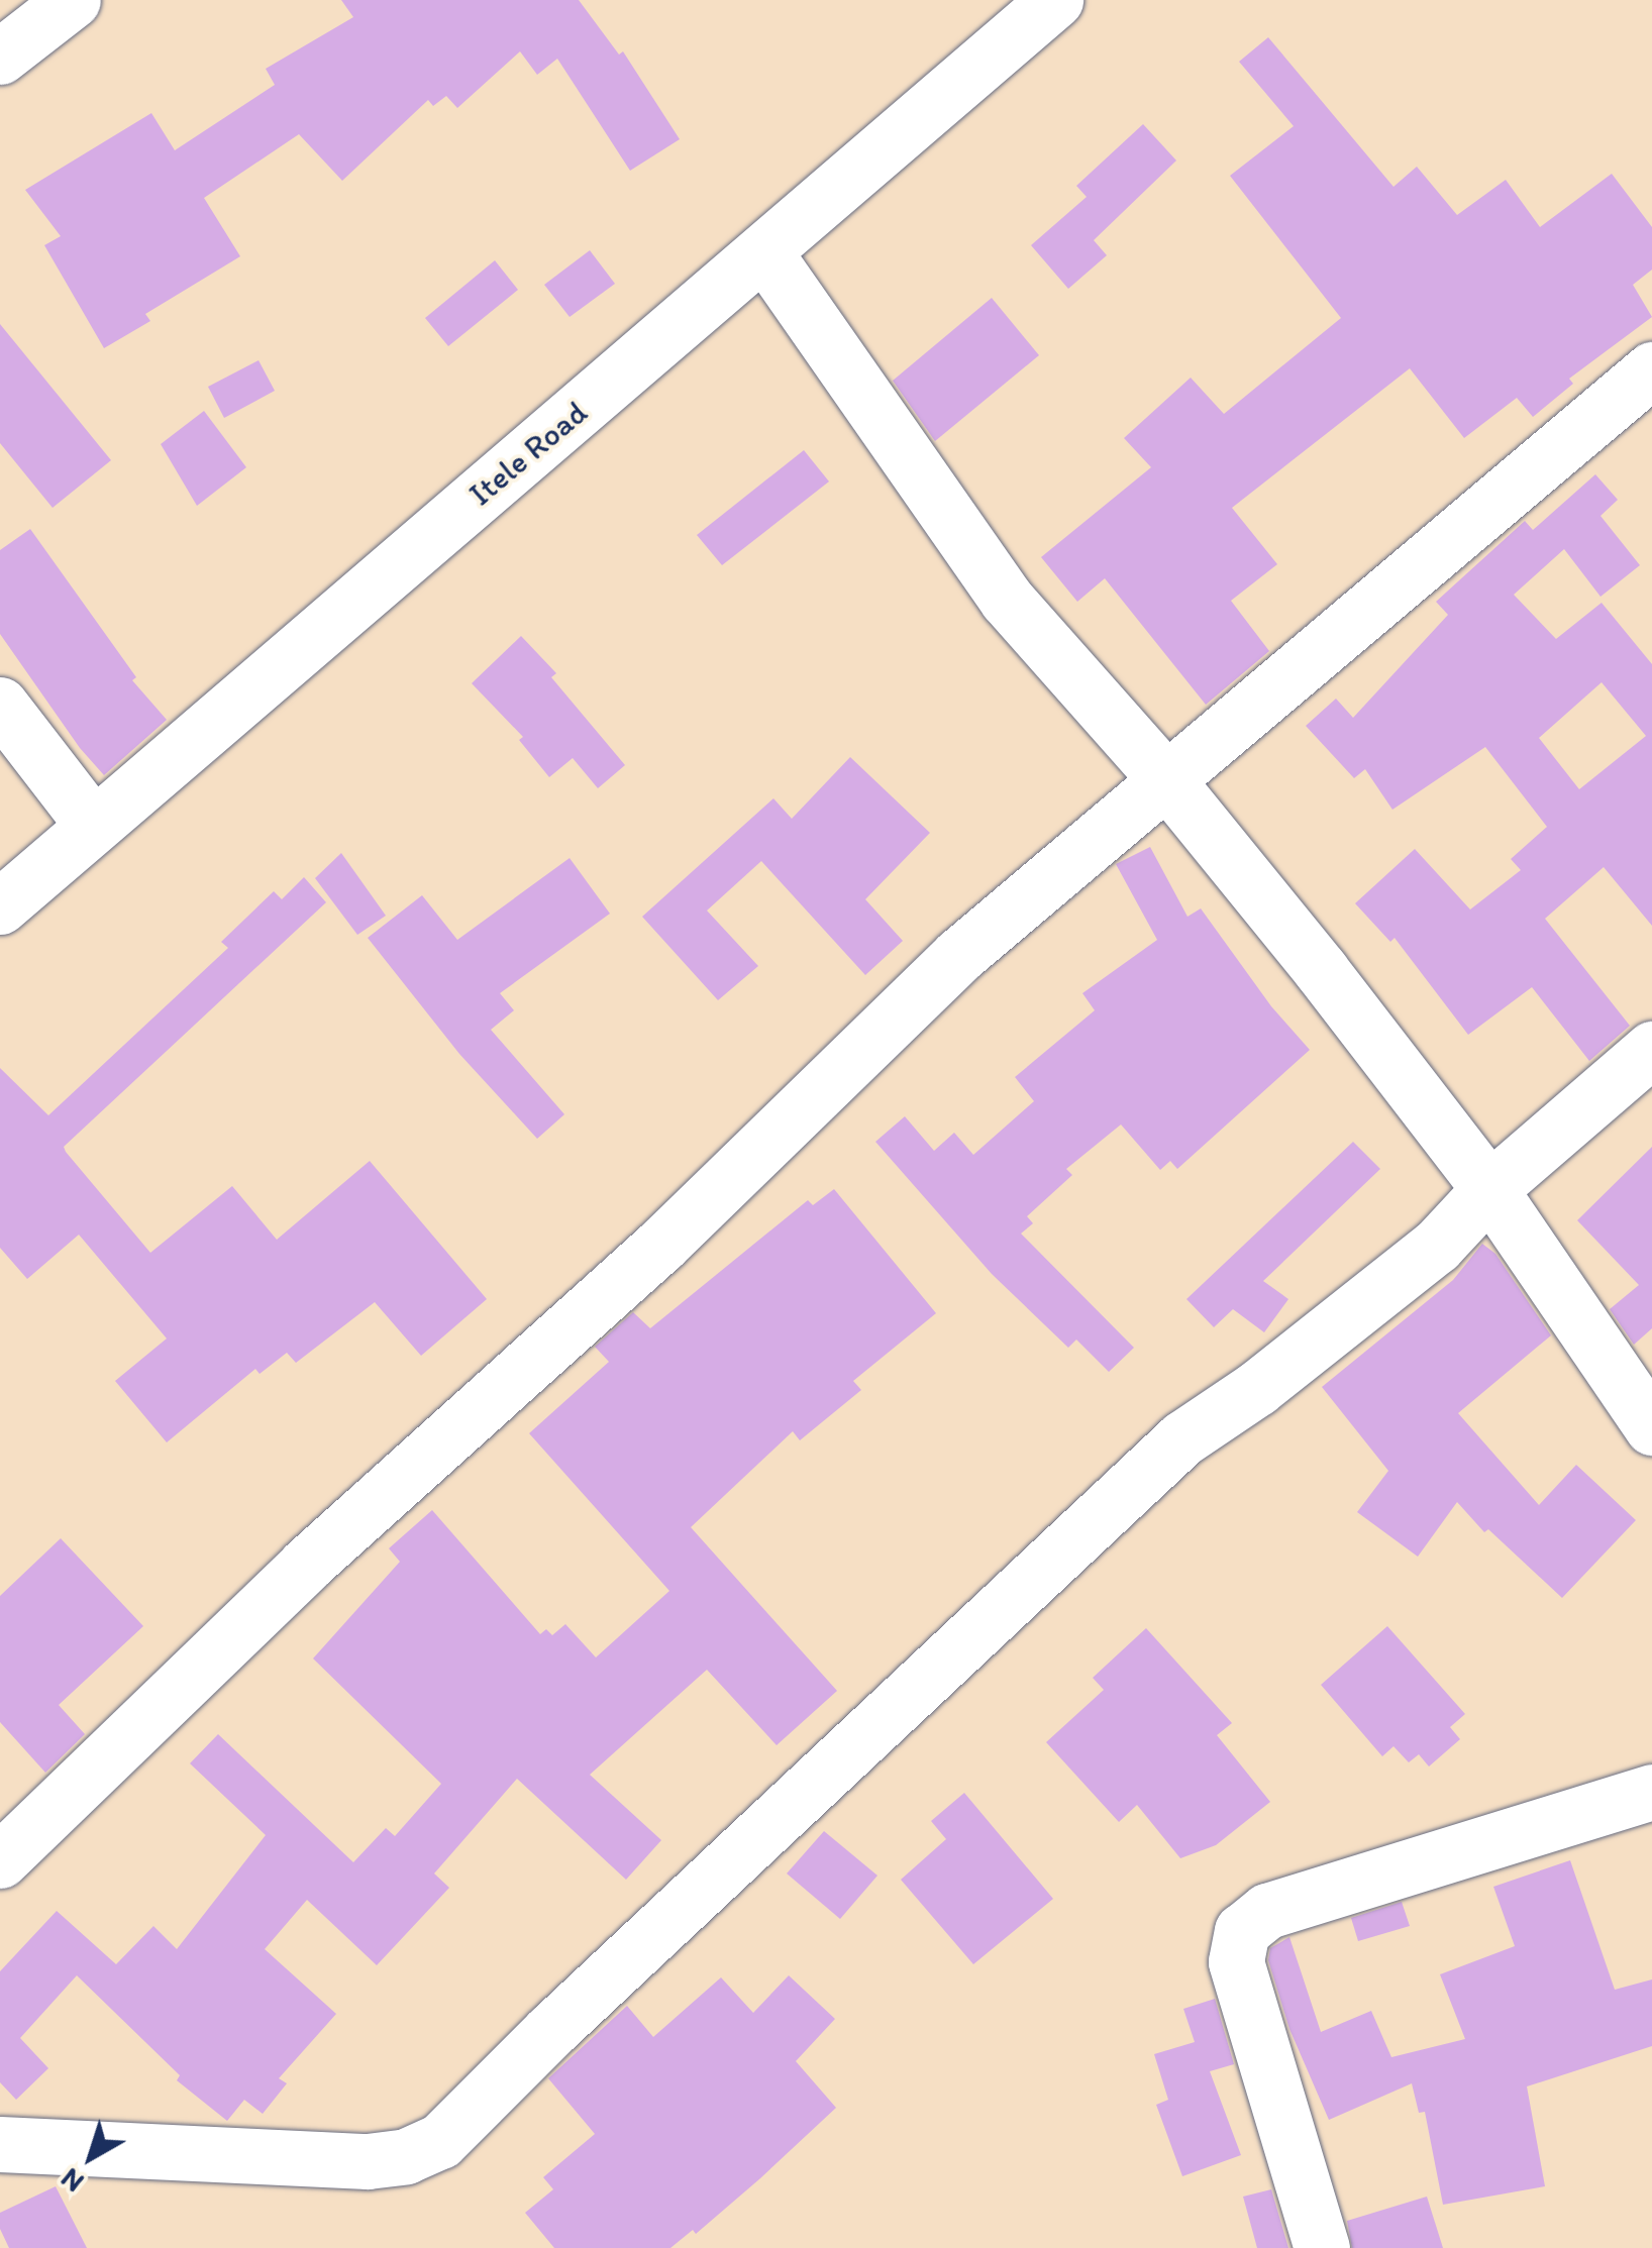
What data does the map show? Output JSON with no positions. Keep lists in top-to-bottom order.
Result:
{
  "streets": {
    "street": ["Itele Road"]
  },
  "north": "bottom left"
}
